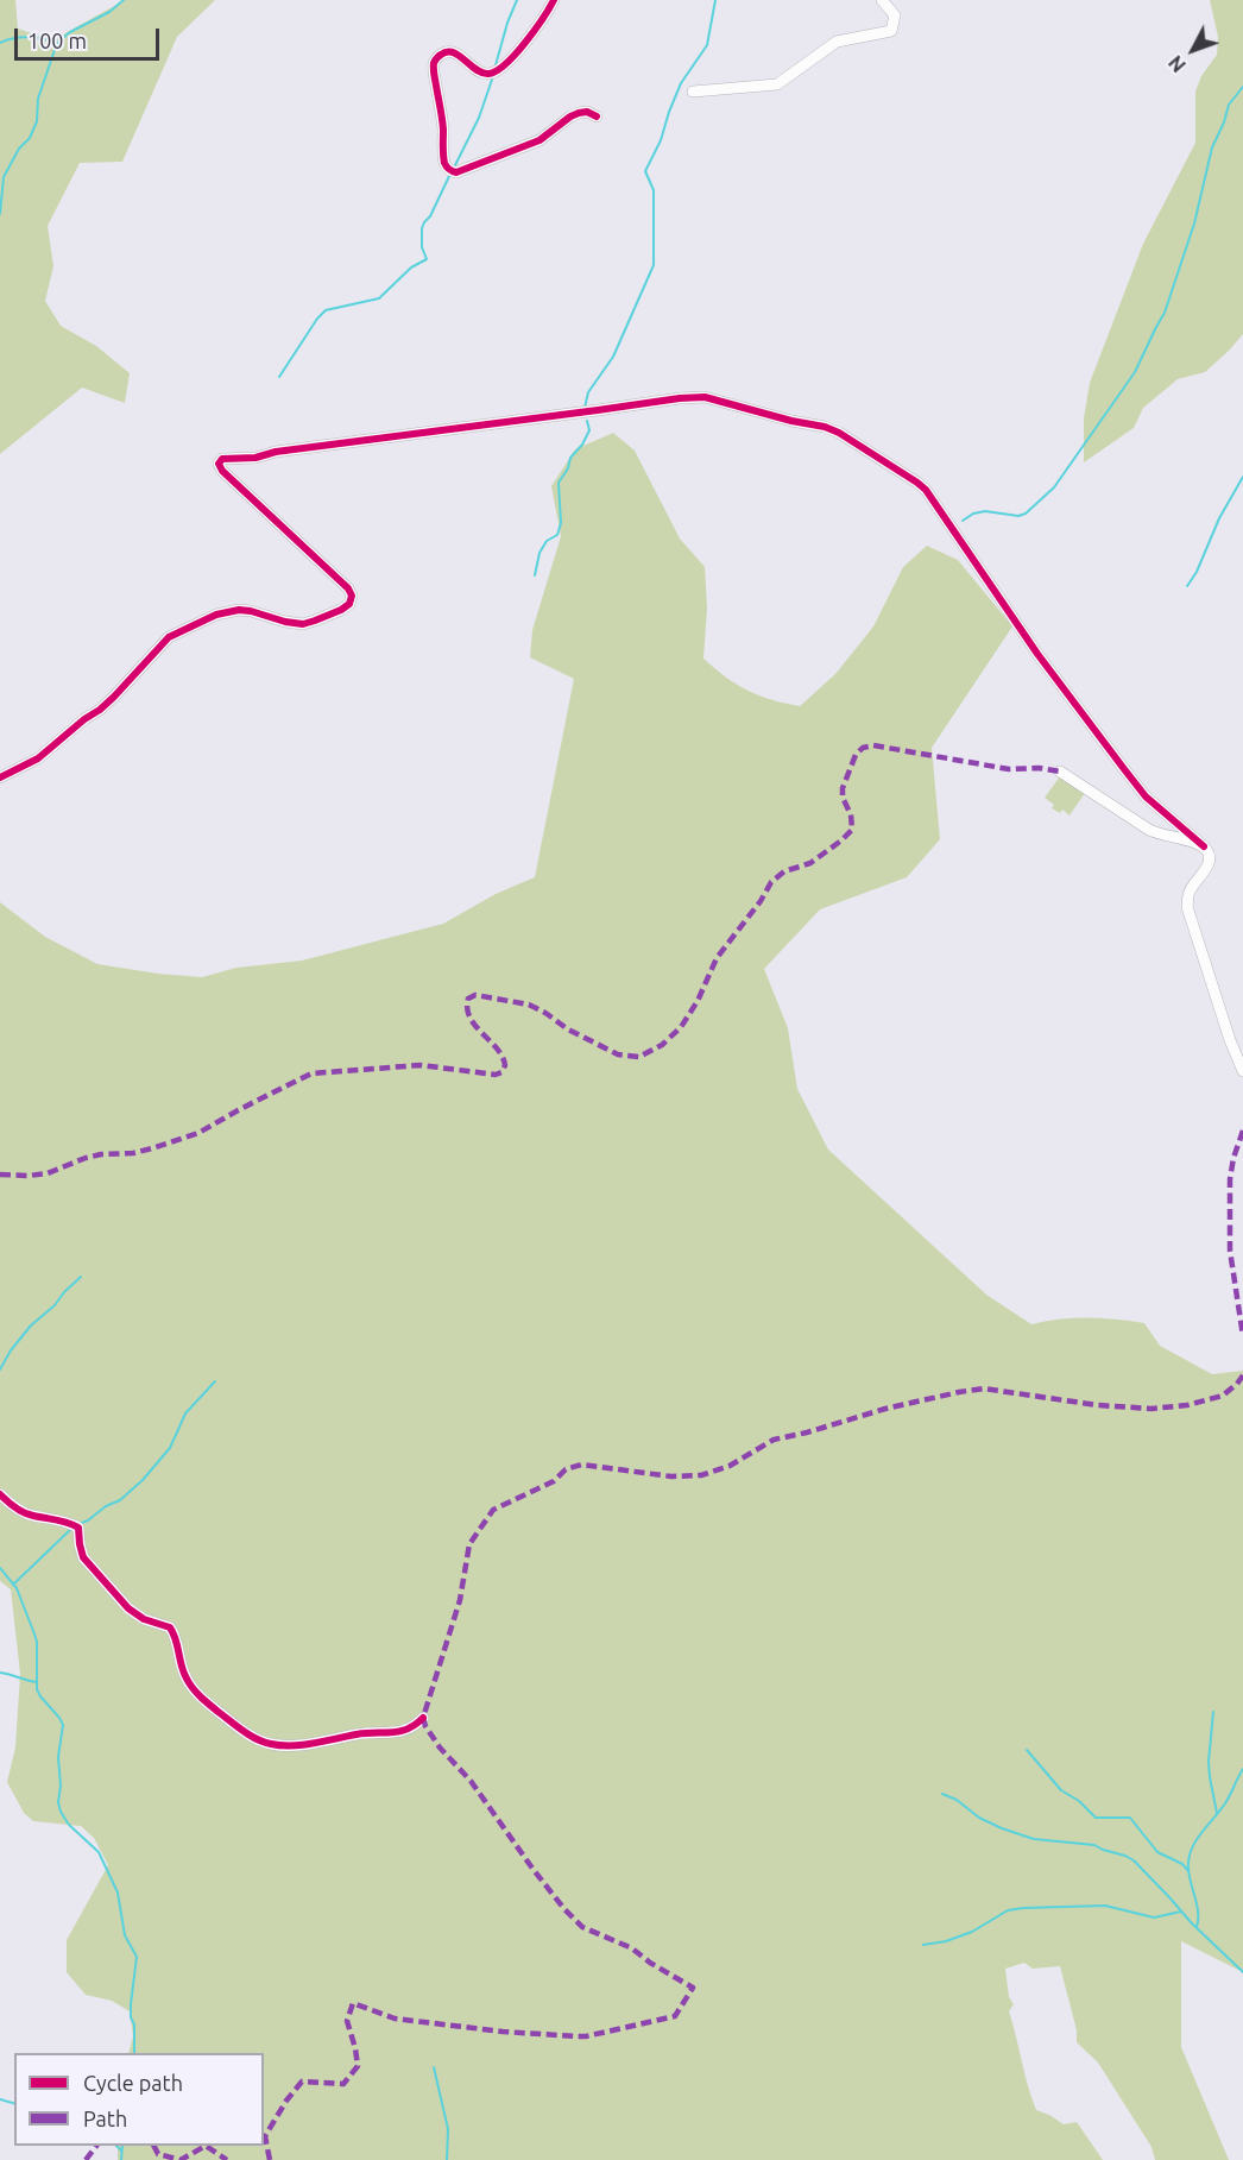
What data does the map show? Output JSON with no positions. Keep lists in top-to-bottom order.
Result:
{
  "legend": ["Cycle path", "Path"],
  "scale_bar": "100 m",
  "north": "bottom left"
}
